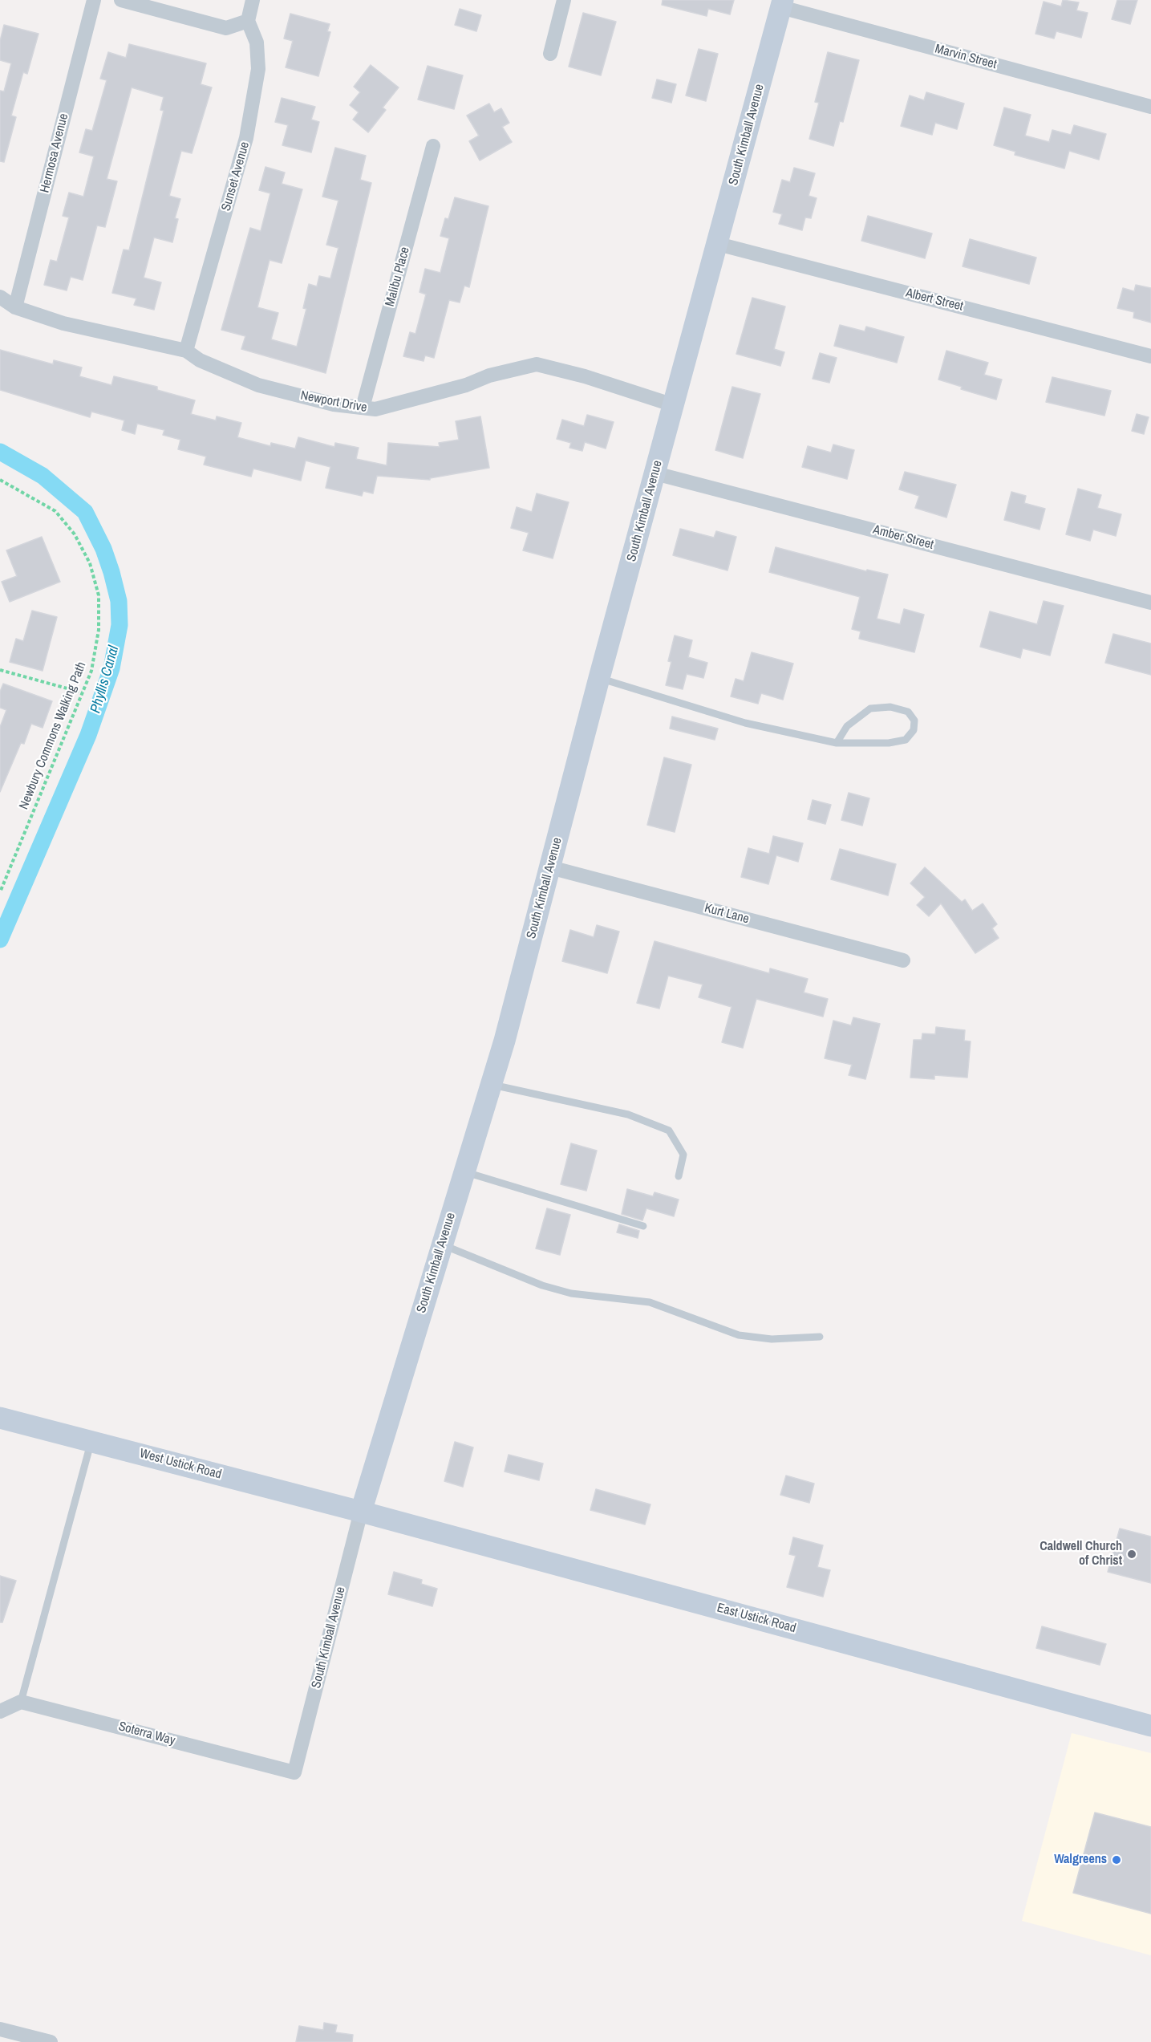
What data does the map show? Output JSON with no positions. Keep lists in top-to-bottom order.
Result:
{
  "streets": {
    "street": [
      "Marvin Street",
      "South Kimball Avenue",
      "Hermosa Avenue",
      "Sunset Avenue",
      "Malibu Place",
      "Albert Street",
      "Newport Drive",
      "Amber Street",
      "Kurt Lane",
      "West Ustick Road",
      "East Ustick Road",
      "Soterra Way"
    ],
    "path": ["Newbury Commons Walking Path"]
  },
  "crossings": [
    ["Marvin Street", "South Kimball Avenue"],
    ["South Kimball Avenue", "Albert Street"],
    ["South Kimball Avenue", "Newport Drive"],
    ["South Kimball Avenue", "Amber Street"],
    ["South Kimball Avenue", "Kurt Lane"],
    ["South Kimball Avenue", "West Ustick Road"],
    ["South Kimball Avenue", "East Ustick Road"],
    ["South Kimball Avenue", "Soterra Way"],
    ["Hermosa Avenue", "Newport Drive"],
    ["Sunset Avenue", "Newport Drive"],
    ["Malibu Place", "Newport Drive"],
    ["West Ustick Road", "East Ustick Road"]
  ],
  "water": ["Phyllis Canal"],
  "places": ["Caldwell Church of Christ", "Walgreens"]
}
